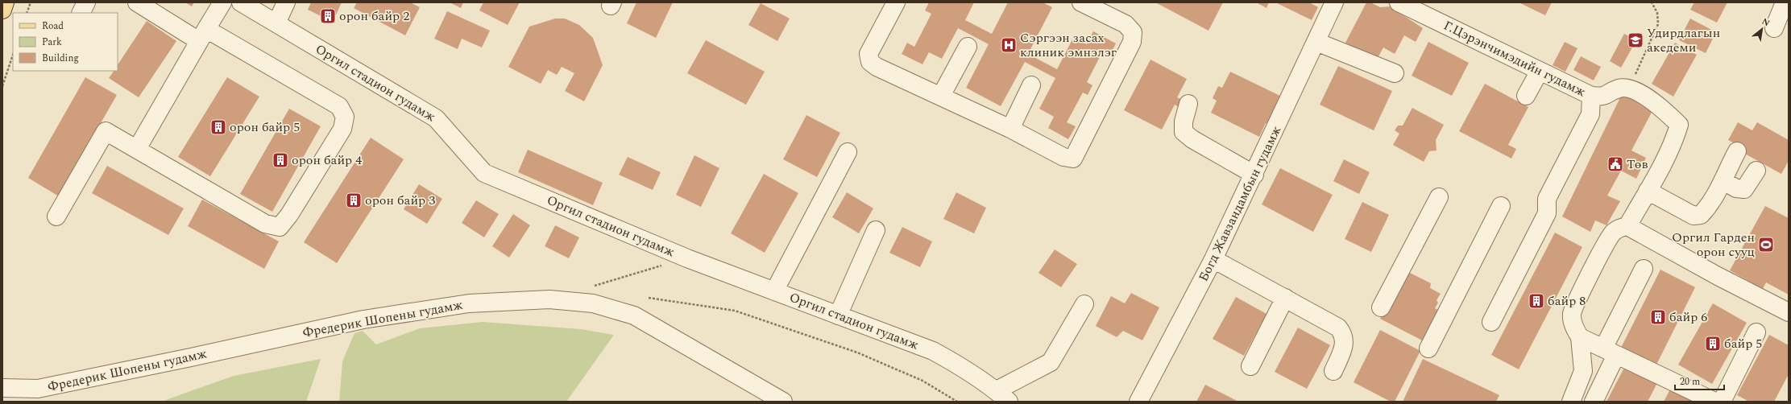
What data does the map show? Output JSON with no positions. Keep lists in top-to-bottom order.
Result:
{
  "streets": {
    "street": [
      "Г.Цэрэнчимэдийн гудамж",
      "Оргил стадион гудамж",
      "Богд Жавзандамбын гудамж",
      "Фредерик Шопены гудамж"
    ]
  },
  "places": {
    "building": [
      "орон байр 2",
      "орон байр 5",
      "орон байр 4",
      "орон байр 3",
      "байр 8",
      "байр 6",
      "байр 5"
    ],
    "school or university": ["Удирдлагын акедеми"],
    "hospital": ["Сэргээн засах клиник эмнэлэг"],
    "public building": ["Төв"],
    "sports": ["Оргил Гарден орон сууц"]
  },
  "legend": ["Road", "Park", "Building"],
  "scale_bar": "20 m",
  "north": "top right"
}
